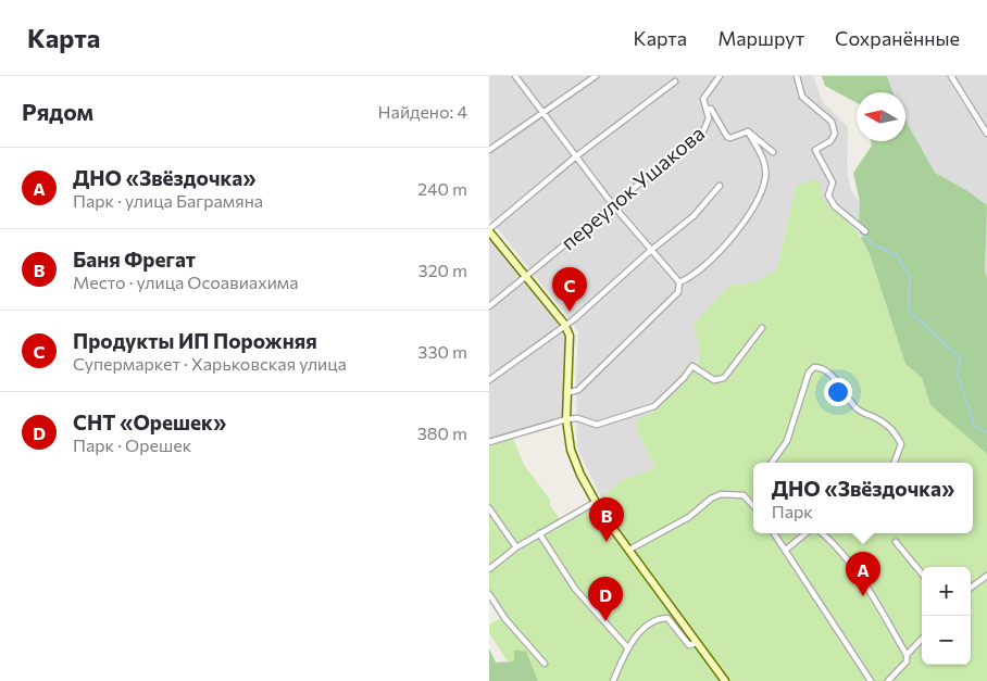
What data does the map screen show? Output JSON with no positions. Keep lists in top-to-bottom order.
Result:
{
  "streets": {
    "street": ["переулок Ушакова"]
  },
  "north": "left",
  "page": {
    "header": "Карта",
    "nav": ["Карта", "Маршрут", "Сохранённые"],
    "heading": ["Рядом", "Найдено: 4"],
    "list": [
      {
        "mark": "A",
        "name": "ДНО «Звёздочка»",
        "note": "Парк · улица Баграмяна",
        "value": "240 m"
      },
      {
        "mark": "B",
        "name": "Баня Фрегат",
        "note": "Место · улица Осоавиахима",
        "value": "320 m"
      },
      {
        "mark": "C",
        "name": "Продукты ИП Порожняя",
        "note": "Супермаркет · Харьковская улица",
        "value": "330 m"
      },
      {
        "mark": "D",
        "name": "СНТ «Орешек»",
        "note": "Парк · Орешек",
        "value": "380 m"
      }
    ],
    "pins": [
      "C",
      "B",
      "A",
      "D"
    ],
    "popup": ["ДНО «Звёздочка»", "Парк"],
    "map_buttons": ["+", "−"]
  }
}
